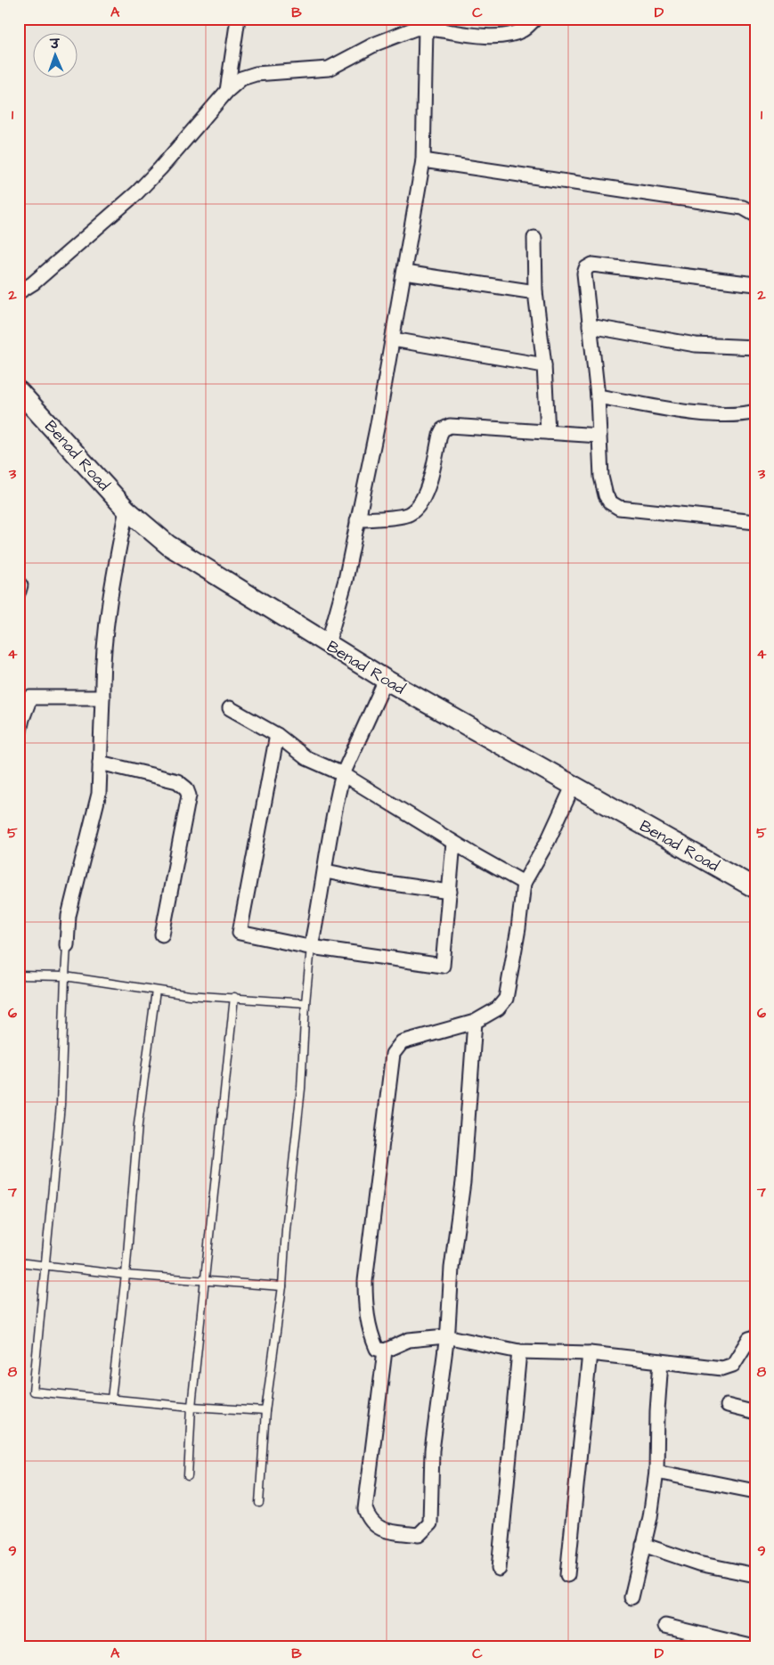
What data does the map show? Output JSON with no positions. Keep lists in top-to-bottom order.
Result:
{
  "streets": {
    "main road": ["Benad Road"]
  },
  "north": "top",
  "grid": {
    "columns": [
      "A",
      "B",
      "C",
      "D"
    ],
    "rows": [
      "1",
      "2",
      "3",
      "4",
      "5",
      "6",
      "7",
      "8",
      "9"
    ]
  }
}
